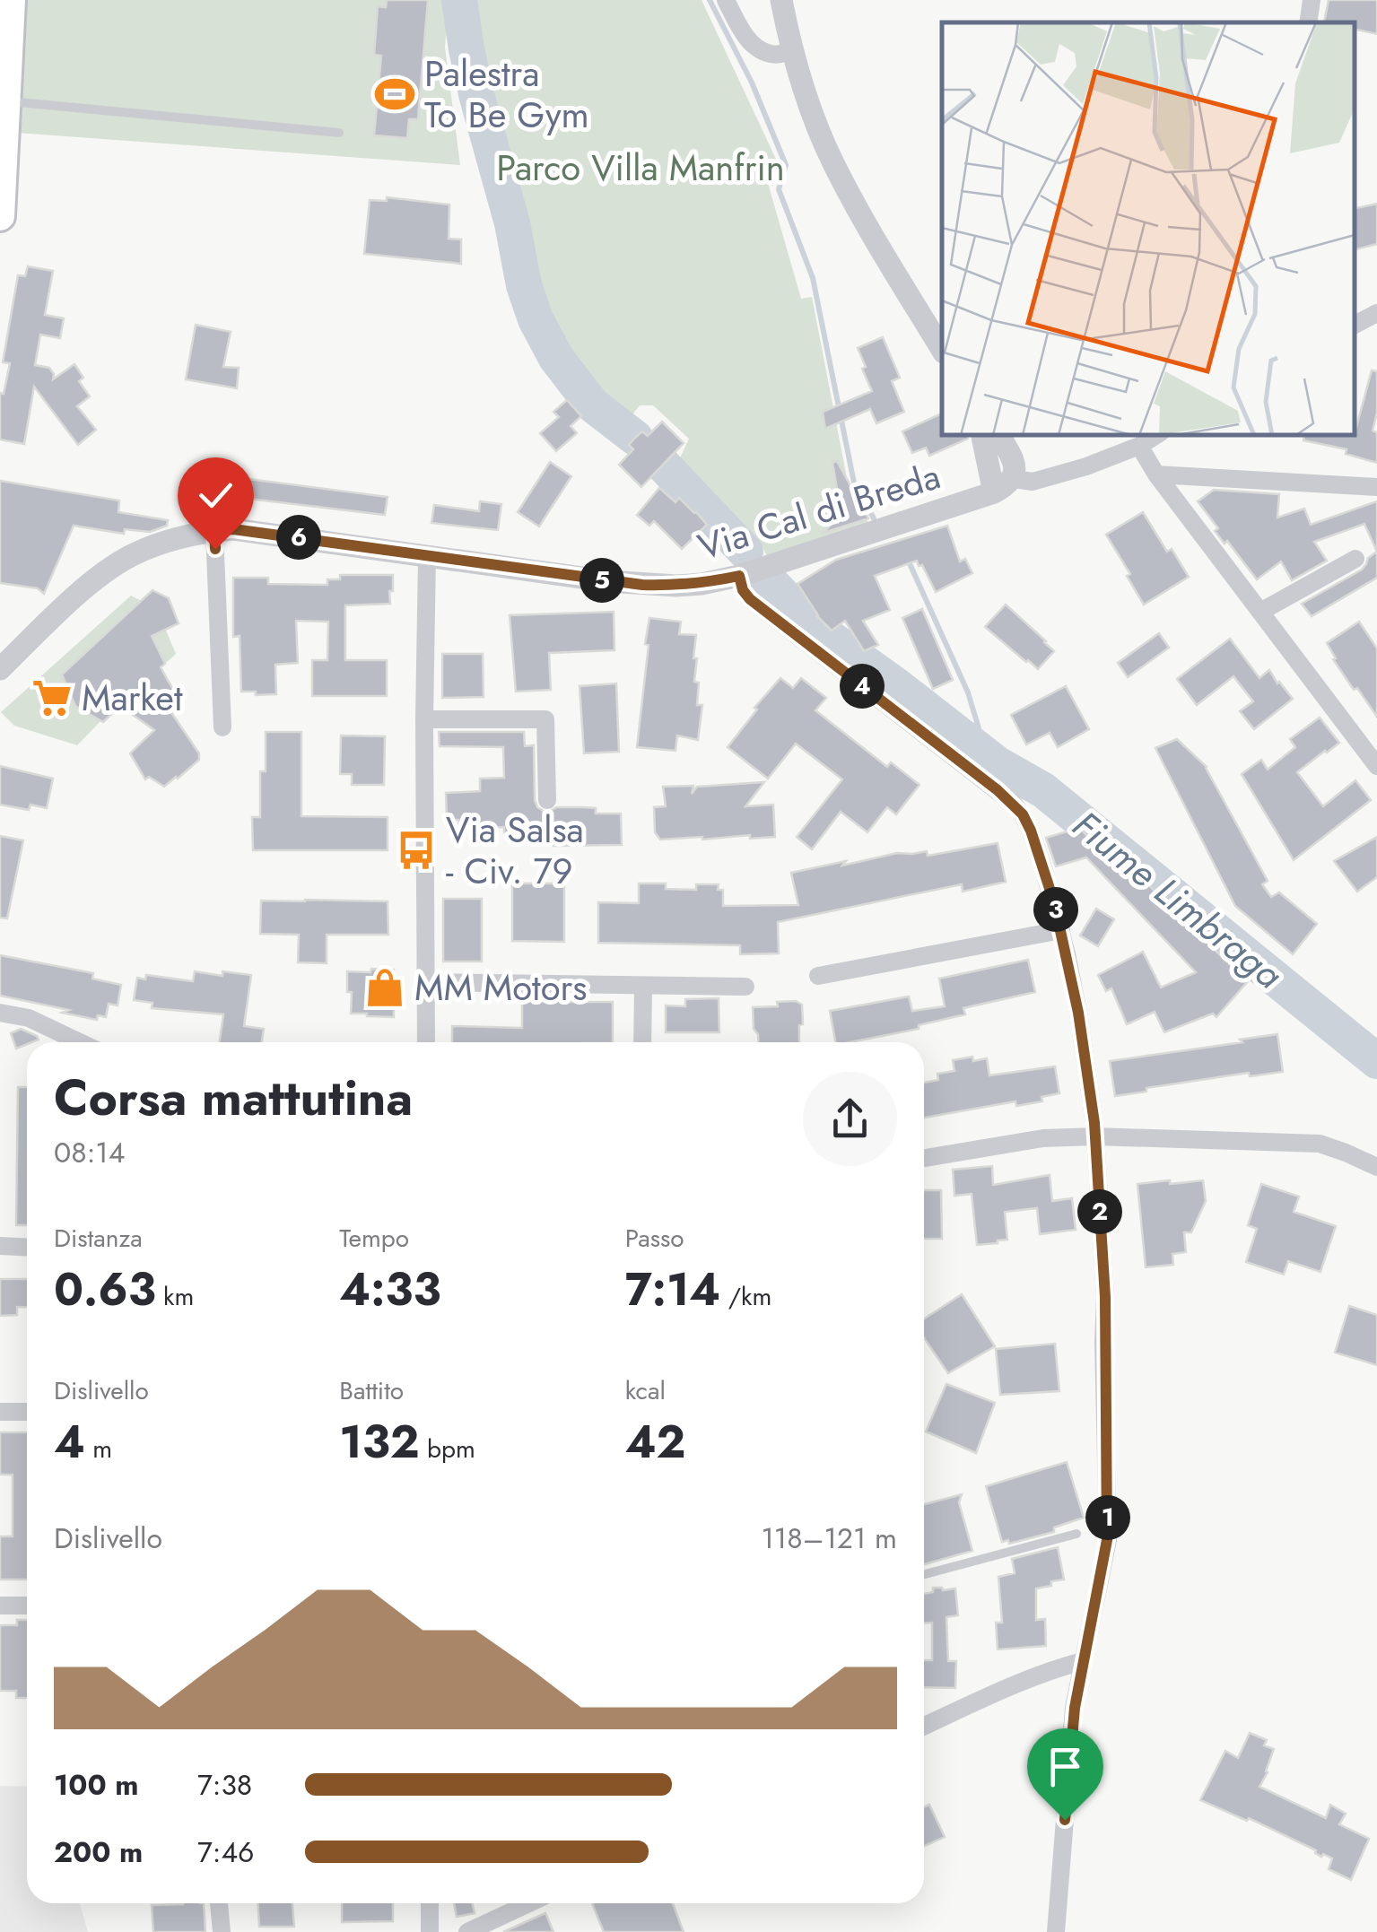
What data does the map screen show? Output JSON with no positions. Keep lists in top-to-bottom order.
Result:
{
  "streets": {
    "street": ["Via Cal di Breda"]
  },
  "water": ["Fiume Limbraga"],
  "parks": ["Parco Villa Manfrin"],
  "places": {
    "sports": ["Palestra To Be Gym"],
    "supermarket": ["Market"],
    "bus stop": ["Via Salsa - Civ. 79"],
    "shop": ["MM Motors"]
  },
  "page": {
    "pins": [
      "6",
      "5",
      "4",
      "3",
      "2",
      "1"
    ],
    "heading": ["Corsa mattutina", "08:14"],
    "stats": [
      ["Distanza", "0.63 km"],
      ["Tempo", "4:33"],
      ["Passo", "7:14 /km"],
      ["Dislivello", "4 m"],
      ["Battito", "132 bpm"],
      ["kcal", "42"]
    ],
    "chart": ["Dislivello", "118–121 m"],
    "list": [
      {
        "name": "100 m",
        "note": "7:38"
      },
      {
        "name": "200 m",
        "note": "7:46"
      }
    ]
  }
}
